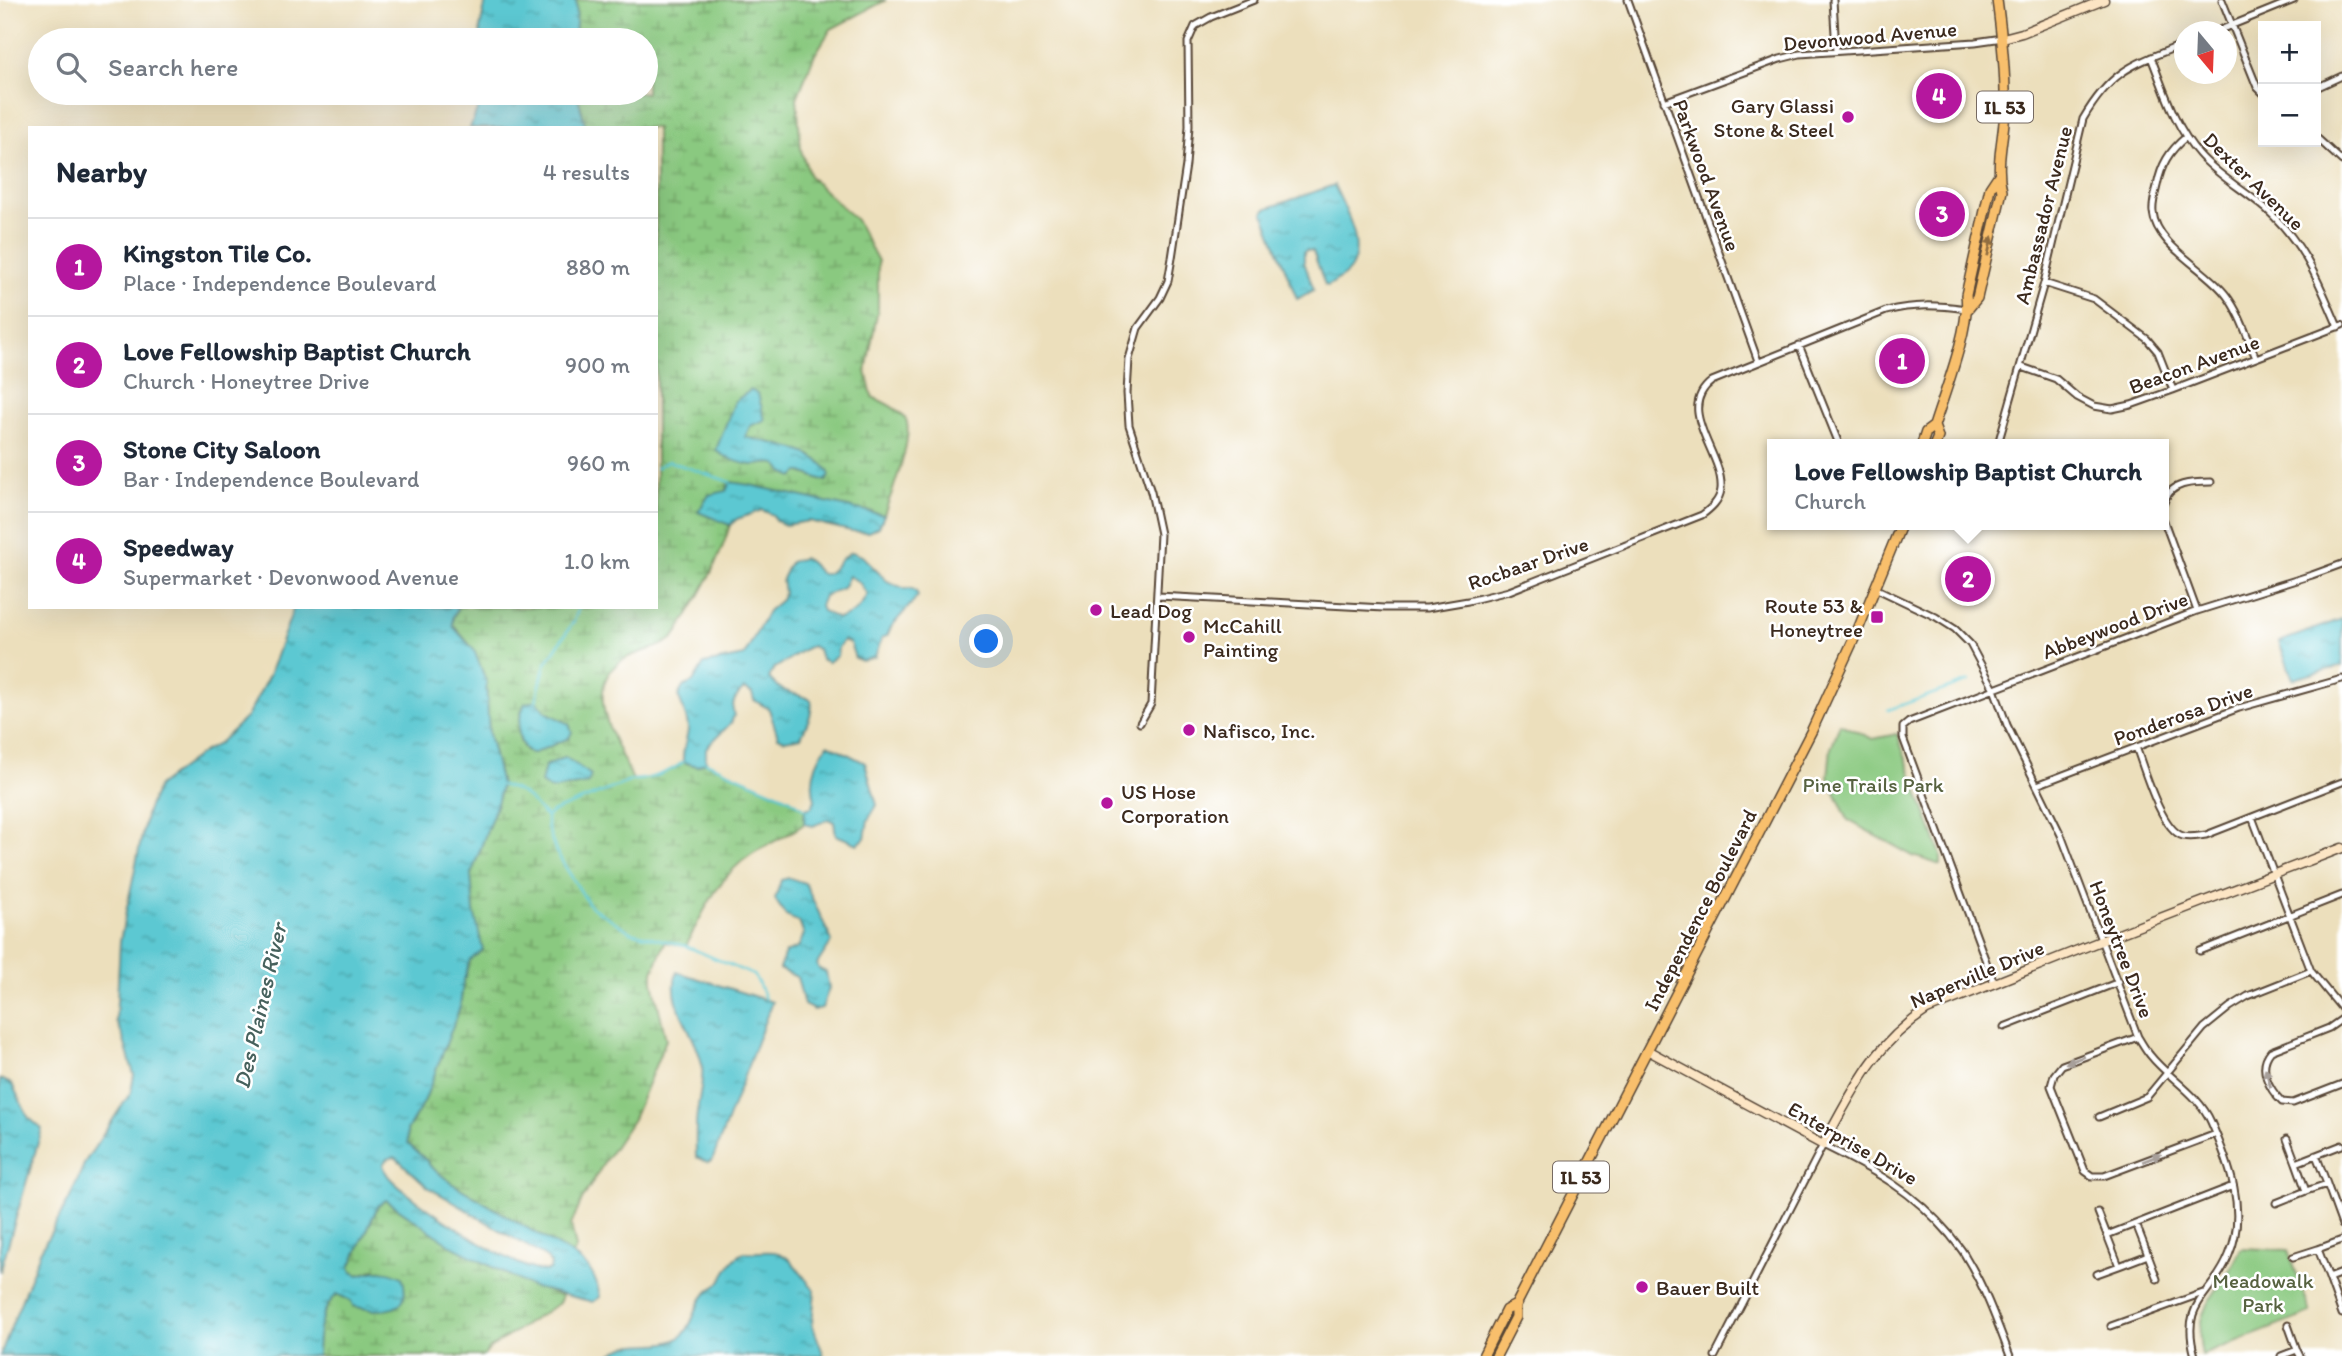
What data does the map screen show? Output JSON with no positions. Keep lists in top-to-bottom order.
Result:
{
  "streets": {
    "main road": ["IL 53", "Independence Boulevard"],
    "street": [
      "Devonwood Avenue",
      "Parkwood Avenue",
      "Dexter Avenue",
      "Ambassador Avenue",
      "Beacon Avenue",
      "Rocbaar Drive",
      "Abbeywood Drive",
      "Ponderosa Drive",
      "Honeytree Drive",
      "Naperville Drive",
      "Enterprise Drive"
    ]
  },
  "crossings": [
    ["Devonwood Avenue", "IL 53"],
    ["Devonwood Avenue", "Parkwood Avenue"],
    ["Parkwood Avenue", "Rocbaar Drive"],
    ["Dexter Avenue", "Ambassador Avenue"],
    ["Dexter Avenue", "Beacon Avenue"],
    ["Ambassador Avenue", "Beacon Avenue"],
    ["Abbeywood Drive", "Honeytree Drive"],
    ["Abbeywood Drive", "Naperville Drive"],
    ["Ponderosa Drive", "Honeytree Drive"],
    ["Independence Boulevard", "Honeytree Drive"],
    ["Independence Boulevard", "Enterprise Drive"],
    ["Honeytree Drive", "Naperville Drive"],
    ["Naperville Drive", "Enterprise Drive"]
  ],
  "water": ["Des Plaines River"],
  "parks": ["Pine Trails Park", "Meadowalk Park"],
  "places": {
    "other": [
      "Gary Glassi Stone & Steel",
      "Lead Dog",
      "McCahill Painting",
      "Nafisco, Inc.",
      "US Hose Corporation",
      "Bauer Built"
    ],
    "transit": ["Route 53 & Honeytree"]
  },
  "north": "bottom",
  "page": {
    "map_buttons": ["+", "−"],
    "search": "Search here",
    "pins": [
      "4",
      "3",
      "1",
      "2"
    ],
    "heading": ["Nearby", "4 results"],
    "list": [
      {
        "mark": "1",
        "name": "Kingston Tile Co.",
        "note": "Place · Independence Boulevard",
        "value": "880 m"
      },
      {
        "mark": "2",
        "name": "Love Fellowship Baptist Church",
        "note": "Church · Honeytree Drive",
        "value": "900 m"
      },
      {
        "mark": "3",
        "name": "Stone City Saloon",
        "note": "Bar · Independence Boulevard",
        "value": "960 m"
      },
      {
        "mark": "4",
        "name": "Speedway",
        "note": "Supermarket · Devonwood Avenue",
        "value": "1.0 km"
      }
    ],
    "popup": ["Love Fellowship Baptist Church", "Church"]
  }
}
